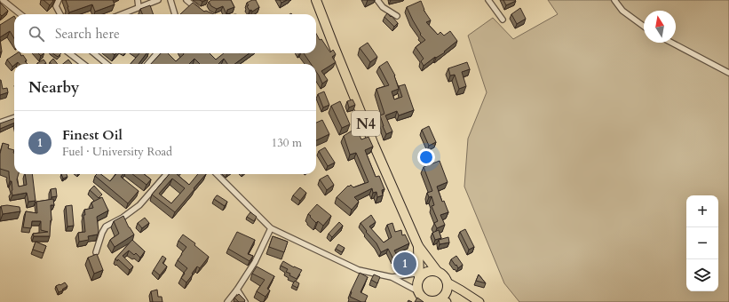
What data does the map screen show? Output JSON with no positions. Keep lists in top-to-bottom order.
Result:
{
  "streets": {
    "highway": ["N4"]
  },
  "north": "top",
  "page": {
    "search": "Search here",
    "heading": "Nearby",
    "list": [
      {
        "mark": "1",
        "name": "Finest Oil",
        "note": "Fuel · University Road",
        "value": "130 m"
      }
    ],
    "map_buttons": ["+", "−"],
    "pins": "1"
  }
}
